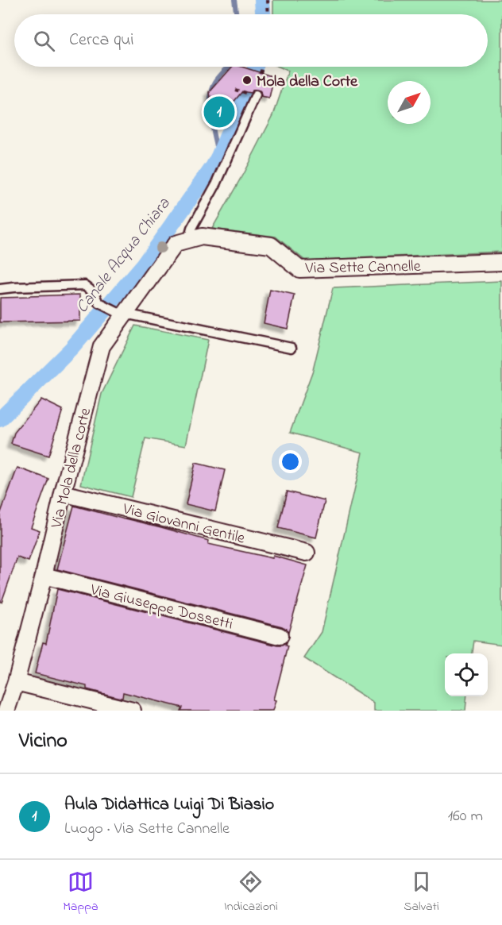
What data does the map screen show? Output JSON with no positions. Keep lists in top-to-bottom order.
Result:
{
  "streets": {
    "street": [
      "Via Sette Cannelle",
      "Via Mola della corte",
      "Via Giovanni Gentile",
      "Via Giuseppe Dossetti"
    ]
  },
  "crossings": [
    ["Via Sette Cannelle", "Via Mola della corte"],
    ["Via Mola della corte", "Via Giovanni Gentile"],
    ["Via Mola della corte", "Via Giuseppe Dossetti"]
  ],
  "water": ["Canale Acqua Chiara"],
  "places": ["Mola della Corte"],
  "north": "top right",
  "page": {
    "search": "Cerca qui",
    "pins": "1",
    "heading": "Vicino",
    "list": [
      {
        "mark": "1",
        "name": "Aula Didattica Luigi Di Biasio",
        "note": "Luogo · Via Sette Cannelle",
        "value": "160 m"
      }
    ],
    "nav": ["Mappa", "Indicazioni", "Salvati"]
  }
}
